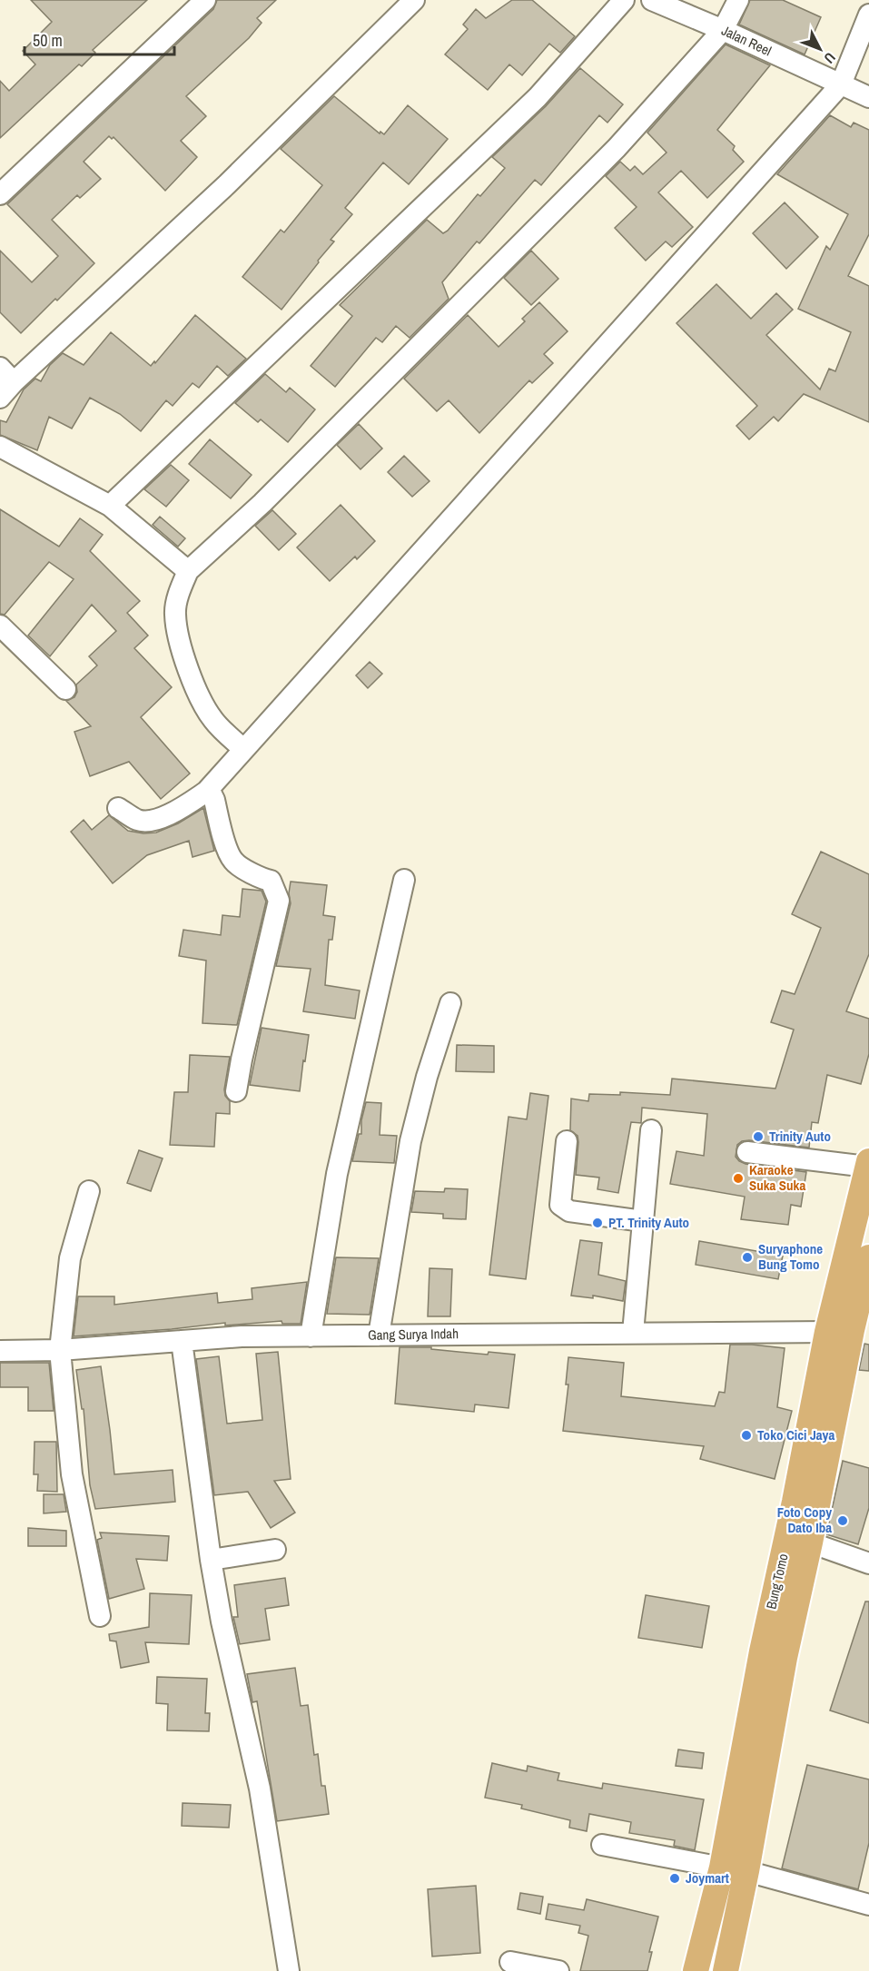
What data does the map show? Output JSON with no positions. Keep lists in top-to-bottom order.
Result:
{
  "streets": {
    "main road": ["Bung Tomo"],
    "street": ["Jalan Reel", "Gang Surya Indah"]
  },
  "crossings": [
    ["Gang Surya Indah", "Bung Tomo"]
  ],
  "places": [
    "Trinity Auto",
    "Karaoke Suka Suka",
    "PT. Trinity Auto",
    "Suryaphone Bung Tomo",
    "Toko Cici Jaya",
    "Foto Copy Dato Iba",
    "Joymart"
  ],
  "scale_bar": "50 m",
  "north": "bottom right"
}
